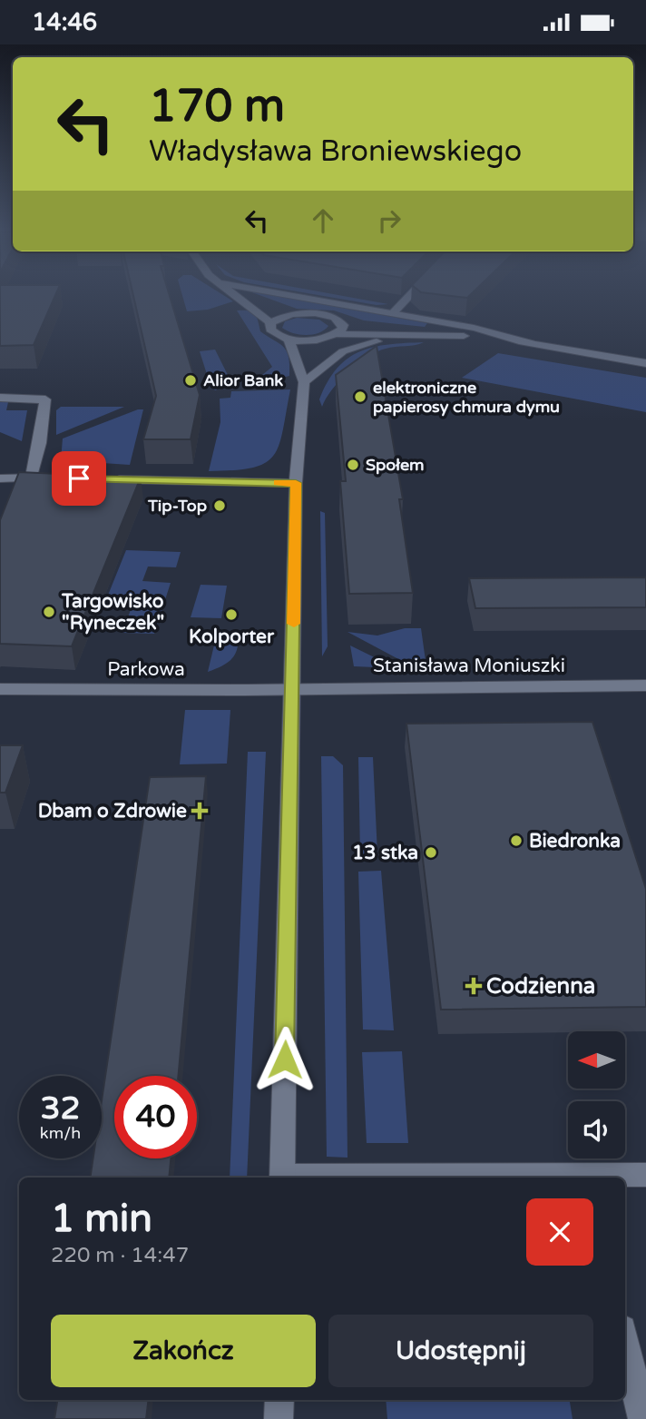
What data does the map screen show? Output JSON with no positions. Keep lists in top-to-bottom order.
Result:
{
  "streets": {
    "street": ["Stanisława Moniuszki", "Parkowa"]
  },
  "crossings": [
    ["Stanisława Moniuszki", "Parkowa"]
  ],
  "places": {
    "other": [
      "Alior Bank",
      "elektroniczne papierosy chmura dymu",
      "Społem",
      "Tip-Top",
      "Targowisko \"Ryneczek\"",
      "Kolporter",
      "Biedronka",
      "13 stka"
    ],
    "health": ["Dbam o Zdrowie", "Codzienna"]
  },
  "north": "left",
  "page": {
    "status": "14:46",
    "turn": ["170 m", "Władysława Broniewskiego"],
    "speed": "32 km/h",
    "limit": "40",
    "heading": ["1 min", "220 m · 14:47"],
    "buttons": ["Zakończ", "Udostępnij"]
  }
}
